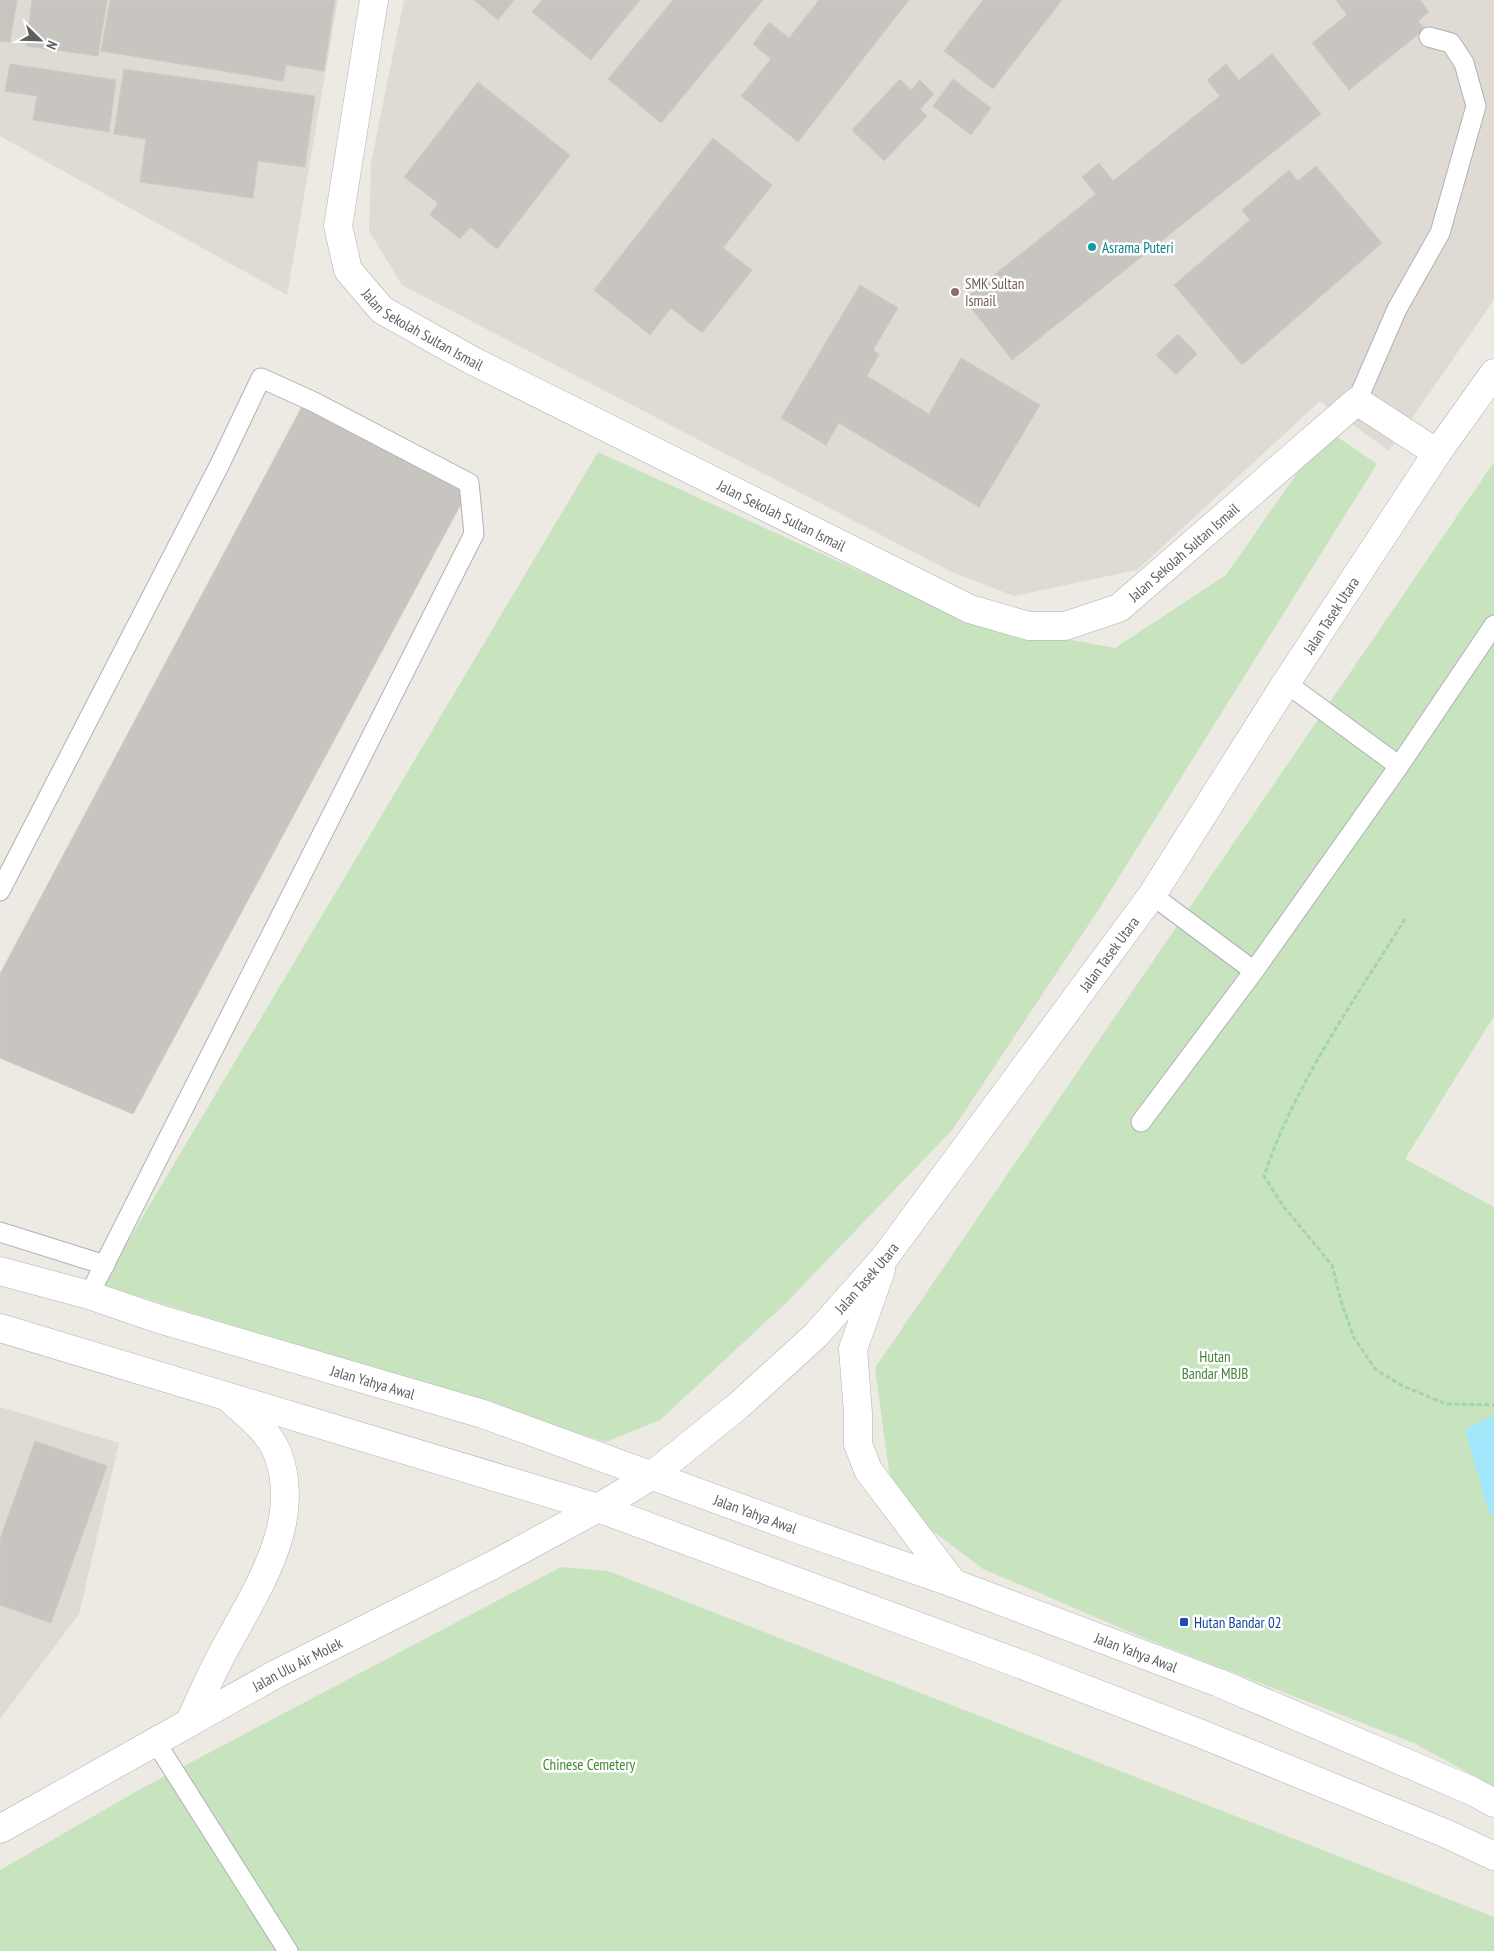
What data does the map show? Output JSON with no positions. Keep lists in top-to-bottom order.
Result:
{
  "streets": {
    "main road": [
      "Jalan Sekolah Sultan Ismail",
      "Jalan Tasek Utara",
      "Jalan Yahya Awal",
      "Jalan Ulu Air Molek"
    ]
  },
  "crossings": [
    ["Jalan Tasek Utara", "Jalan Yahya Awal"],
    ["Jalan Tasek Utara", "Jalan Ulu Air Molek"]
  ],
  "parks": ["Hutan Bandar MBJB", "Chinese Cemetery"],
  "places": {
    "other": ["Asrama Puteri", "SMK Sultan Ismail"],
    "transit": ["Hutan Bandar 02"]
  },
  "north": "bottom right"
}
